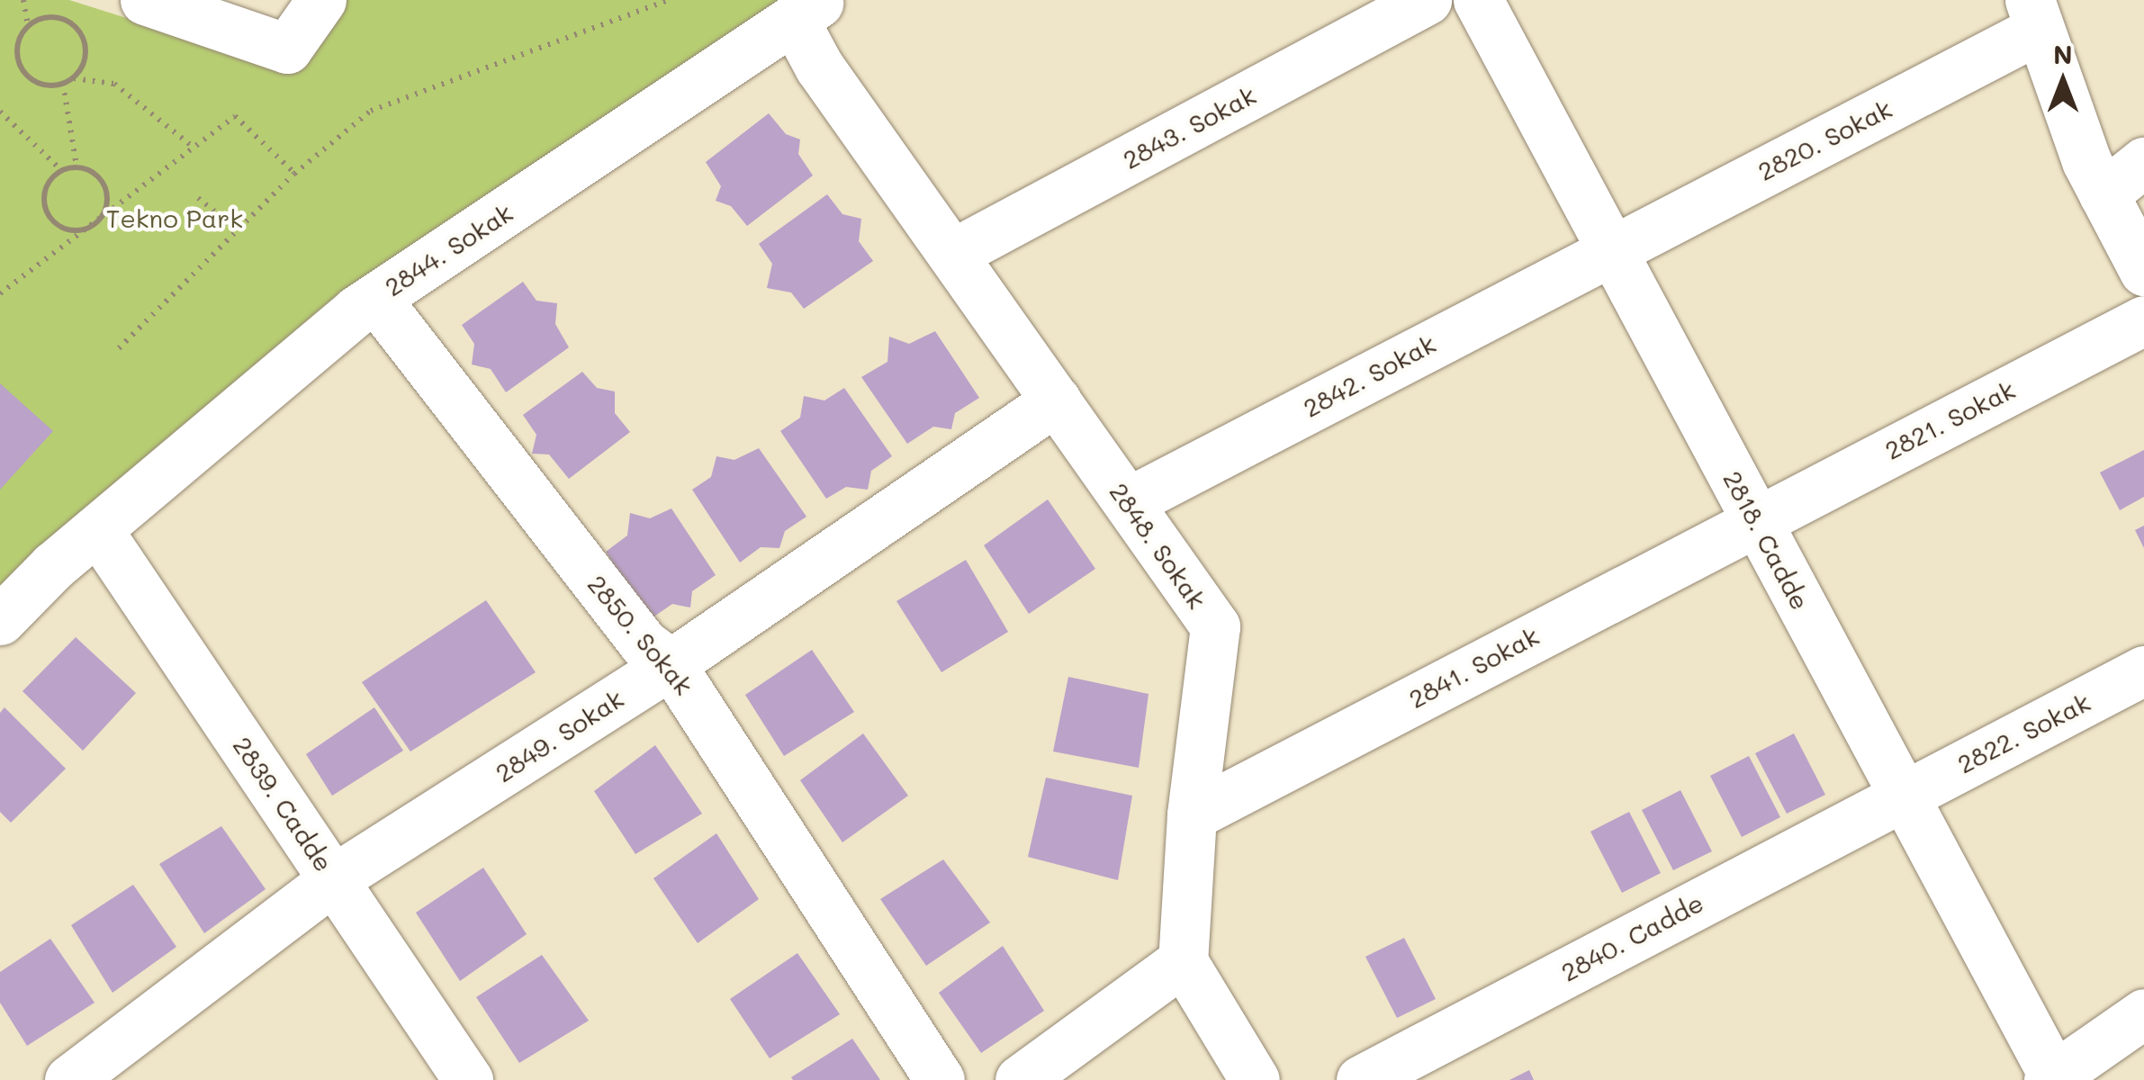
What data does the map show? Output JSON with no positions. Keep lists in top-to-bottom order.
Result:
{
  "streets": {
    "street": [
      "2843. Sokak",
      "2820. Sokak",
      "2844. Sokak",
      "2842. Sokak",
      "2821. Sokak",
      "2818. Cadde",
      "2848. Sokak",
      "2850. Sokak",
      "2841. Sokak",
      "2822. Sokak",
      "2849. Sokak",
      "2839. Cadde",
      "2840. Cadde"
    ]
  },
  "crossings": [
    ["2843. Sokak", "2848. Sokak"],
    ["2820. Sokak", "2842. Sokak"],
    ["2820. Sokak", "2818. Cadde"],
    ["2844. Sokak", "2848. Sokak"],
    ["2844. Sokak", "2850. Sokak"],
    ["2844. Sokak", "2839. Cadde"],
    ["2842. Sokak", "2818. Cadde"],
    ["2842. Sokak", "2848. Sokak"],
    ["2821. Sokak", "2818. Cadde"],
    ["2821. Sokak", "2841. Sokak"],
    ["2818. Cadde", "2841. Sokak"],
    ["2818. Cadde", "2822. Sokak"],
    ["2818. Cadde", "2840. Cadde"],
    ["2848. Sokak", "2841. Sokak"],
    ["2848. Sokak", "2849. Sokak"],
    ["2850. Sokak", "2849. Sokak"],
    ["2822. Sokak", "2840. Cadde"],
    ["2849. Sokak", "2839. Cadde"]
  ],
  "parks": ["Tekno Park"],
  "north": "top"
}
